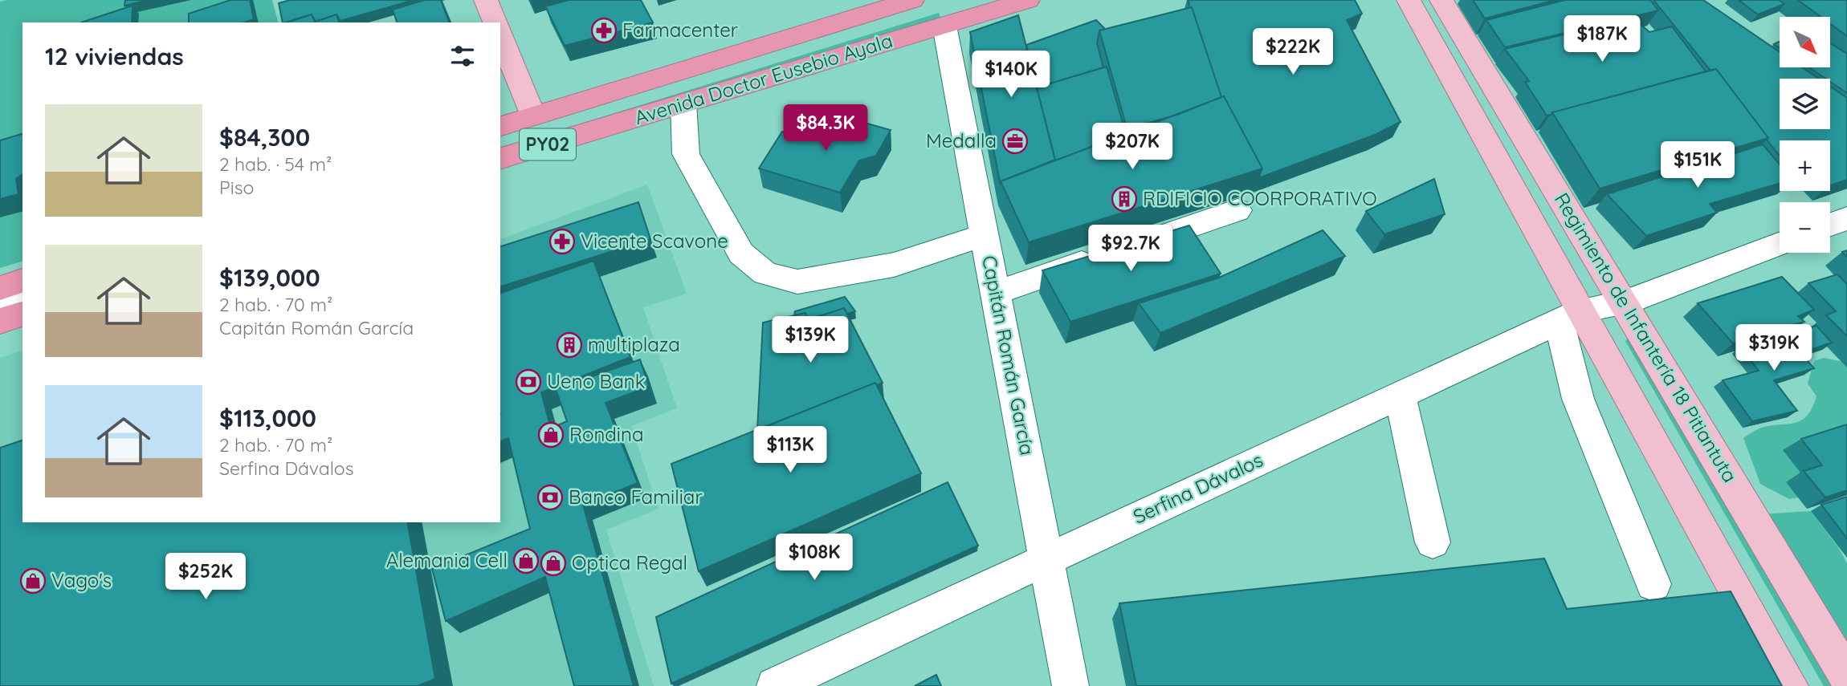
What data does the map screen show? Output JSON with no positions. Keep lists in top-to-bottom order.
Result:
{
  "streets": {
    "highway": ["Avenida Doctor Eusebio Ayala", "PY02"],
    "main road": ["Regimiento de Infantería 18 Pitiantuta"],
    "street": ["Capitán Román García", "Serfina Dávalos"]
  },
  "crossings": [
    ["Avenida Doctor Eusebio Ayala", "Capitán Román García"],
    ["Regimiento de Infantería 18 Pitiantuta", "Serfina Dávalos"],
    ["Capitán Román García", "Serfina Dávalos"]
  ],
  "places": {
    "pharmacy": ["Farmacenter", "Vicente Scavone"],
    "office": ["Medalla"],
    "building": ["RDIFICIO COORPORATIVO", "multiplaza"],
    "bank": ["Ueno Bank", "Banco Familiar"],
    "shop": [
      "Rondina",
      "Alemania Cell",
      "Optica Regal",
      "Vago's"
    ]
  },
  "north": "bottom right",
  "page": {
    "price": [
      "$187K",
      "$222K",
      "$140K",
      "$84.3K",
      "$207K",
      "$151K",
      "$92.7K",
      "$139K",
      "$319K",
      "$113K",
      "$108K",
      "$252K"
    ],
    "map_buttons": ["+", "−"],
    "heading": "12 viviendas",
    "list": [
      {
        "name": "$84,300",
        "note": "2 hab. · 54 m² · Piso"
      },
      {
        "name": "$139,000",
        "note": "2 hab. · 70 m² · Capitán Román García"
      },
      {
        "name": "$113,000",
        "note": "2 hab. · 70 m² · Serfina Dávalos"
      }
    ]
  }
}
